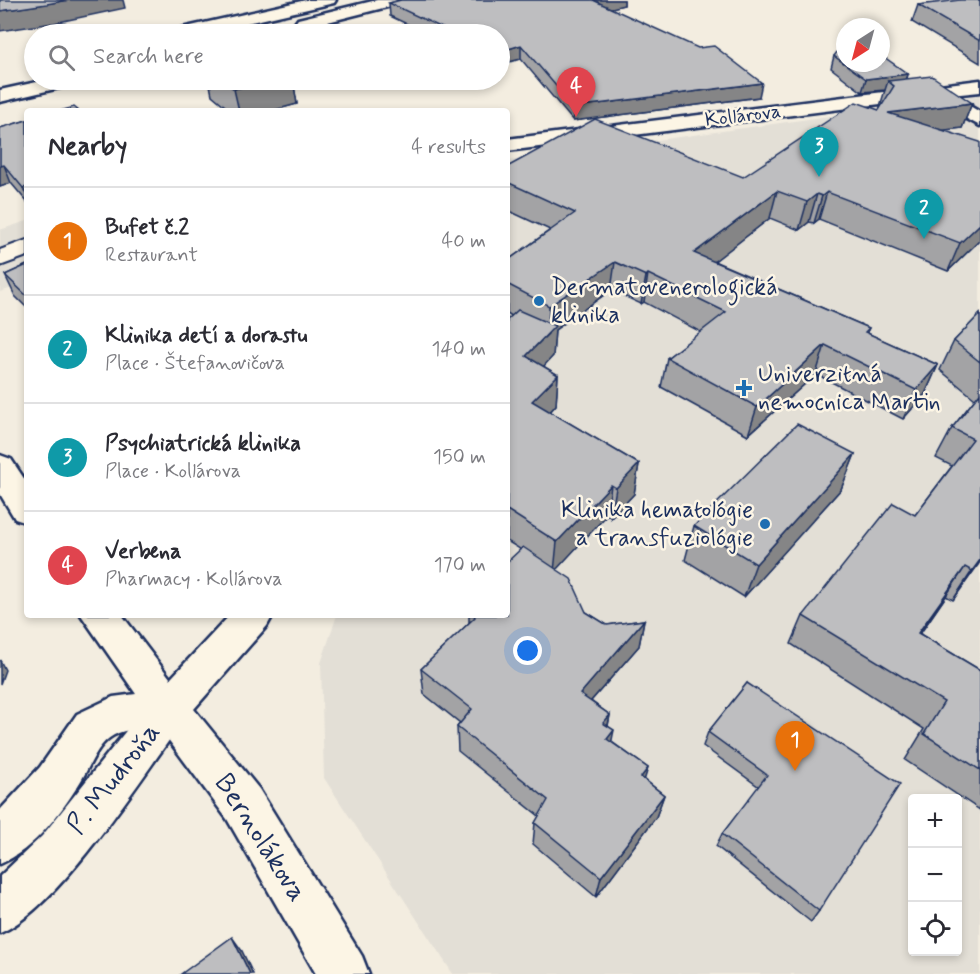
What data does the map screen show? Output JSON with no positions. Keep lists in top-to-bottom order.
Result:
{
  "streets": {
    "street": ["Kollárova", "P. Mudroňa", "Bernolákova"]
  },
  "crossings": [
    ["P. Mudroňa", "Bernolákova"]
  ],
  "places": {
    "other": ["Dermatovenerologická klinika", "Klinika hematológie a transfuziológie"],
    "health": ["Univerzitná nemocnica Martin"]
  },
  "north": "bottom left",
  "page": {
    "search": "Search here",
    "pins": [
      "4",
      "3",
      "2",
      "1"
    ],
    "heading": ["Nearby", "4 results"],
    "list": [
      {
        "mark": "1",
        "name": "Bufet č.2",
        "note": "Restaurant",
        "value": "40 m"
      },
      {
        "mark": "2",
        "name": "Klinika detí a dorastu",
        "note": "Place · Štefanovičova",
        "value": "140 m"
      },
      {
        "mark": "3",
        "name": "Psychiatrická klinika",
        "note": "Place · Kollárova",
        "value": "150 m"
      },
      {
        "mark": "4",
        "name": "Verbena",
        "note": "Pharmacy · Kollárova",
        "value": "170 m"
      }
    ],
    "map_buttons": ["+", "−"]
  }
}
